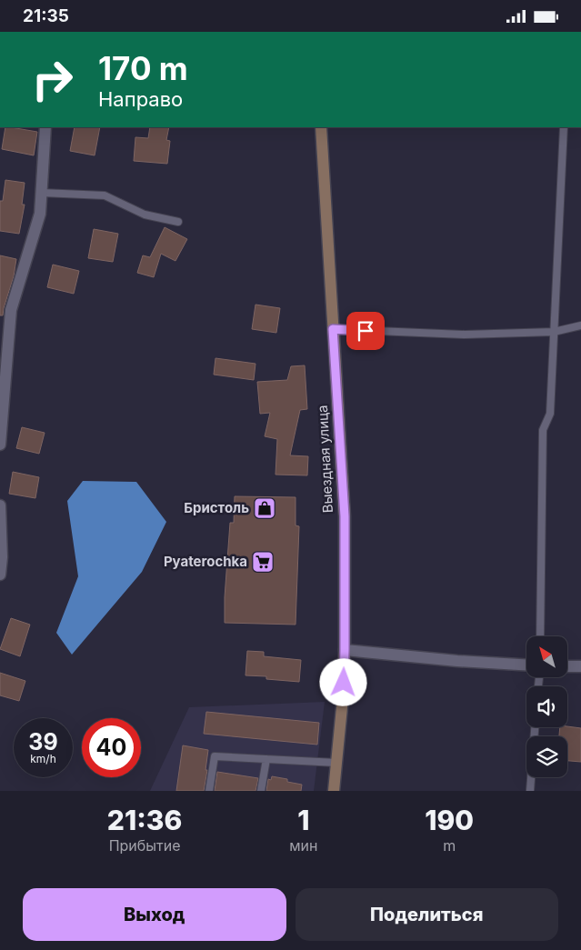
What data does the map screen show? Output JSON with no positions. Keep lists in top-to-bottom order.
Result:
{
  "streets": {
    "street": ["Выездная улица"]
  },
  "places": {
    "shop": ["Бристоль"],
    "supermarket": ["Pyaterochka"]
  },
  "north": "top left",
  "page": {
    "status": "21:35",
    "turn": ["170 m", "Направо"],
    "speed": "39 km/h",
    "limit": "40",
    "eta": [
      "21:36",
      "Прибытие",
      "1",
      "мин",
      "190",
      "m"
    ],
    "buttons": ["Выход", "Поделиться"]
  }
}
